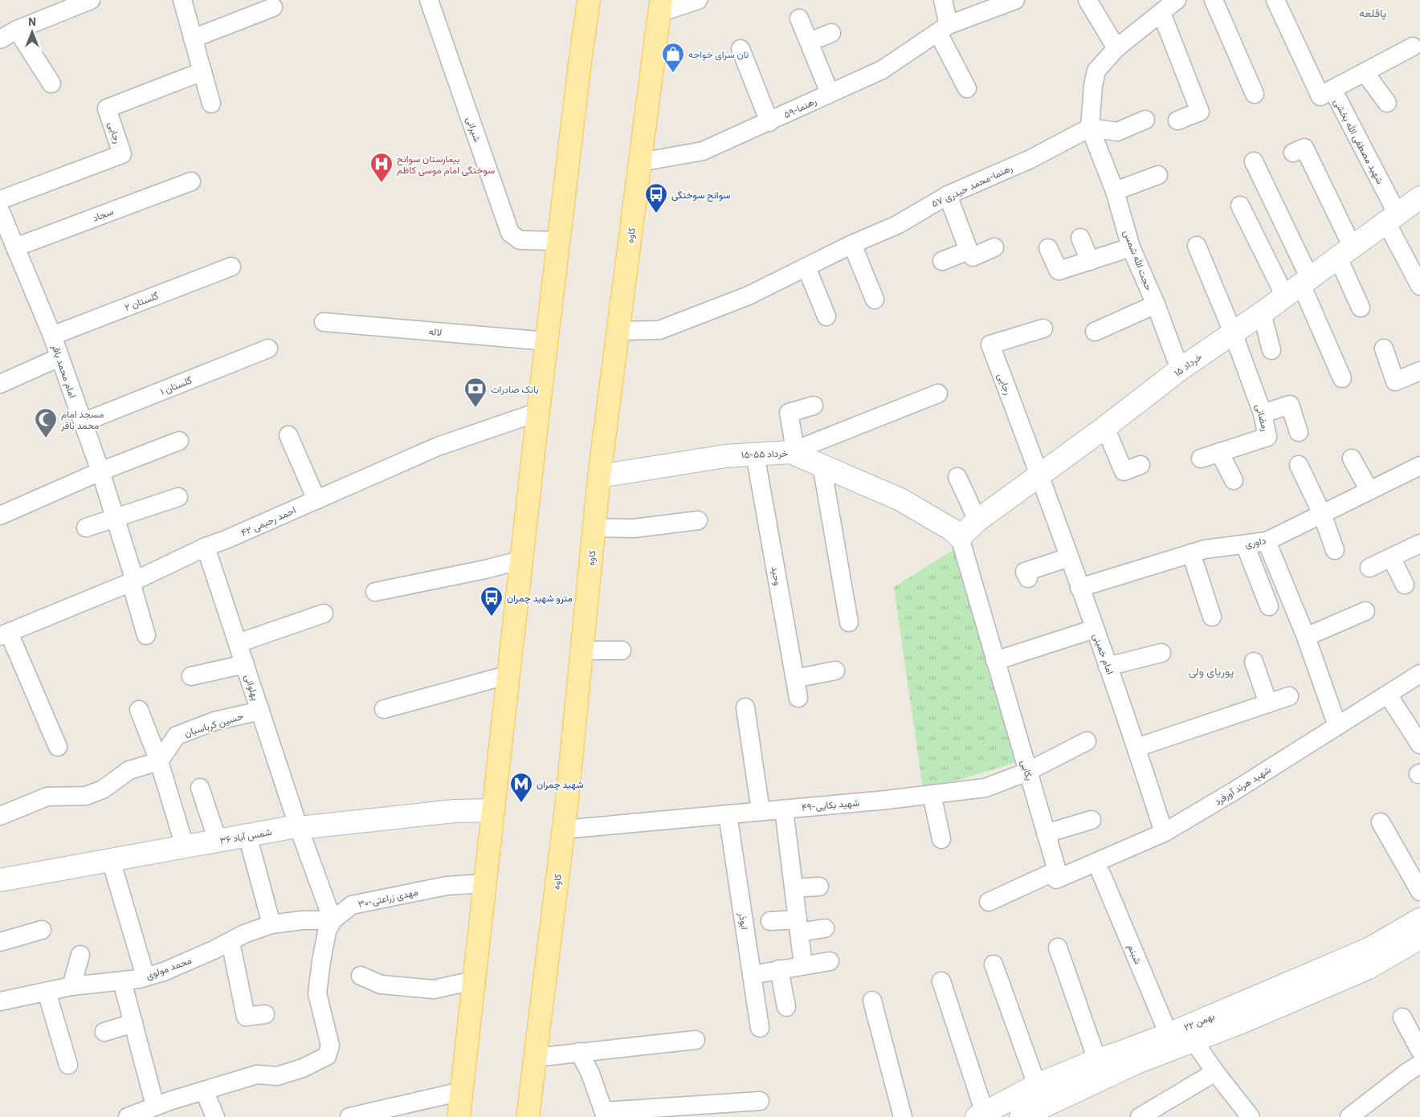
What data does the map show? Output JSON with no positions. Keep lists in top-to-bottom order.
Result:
{
  "streets": {
    "main road": ["کاوه"],
    "street": [
      "۵۹-رهنما",
      "شیرانی",
      "رجایی",
      "شهید مصطفی الله بخشی",
      "۵۷ رهنما-محمد حیدری",
      "سجاد",
      "حجت الله شمس",
      "گلستان ۲",
      "لاله",
      "۱۵ خرداد",
      "امام محمد باقر",
      "گلستان ۱",
      "رمضانی",
      "۱۵-۵۵ خرداد",
      "۴۲ احمد رحیمی",
      "داوری",
      "وحید",
      "امام خمینی",
      "پهلوانی",
      "حسین کرباسیان",
      "یکایی",
      "شهید هرند آورفرد",
      "۴۹-شهید بکایی",
      "شمس آباد ۳۶",
      "۳۰-مهدی زراعتی",
      "ابوذر",
      "شبنم",
      "محمد مولوی",
      "۲۲ بهمن"
    ]
  },
  "crossings": [
    ["۵۹-رهنما", "کاوه"],
    ["رجایی", "۱۵ خرداد"],
    ["رجایی", "امام خمینی"],
    ["شهید مصطفی الله بخشی", "۱۵ خرداد"],
    ["۵۷ رهنما-محمد حیدری", "کاوه"],
    ["۵۷ رهنما-محمد حیدری", "حجت الله شمس"],
    ["سجاد", "امام محمد باقر"],
    ["کاوه", "۱۵-۵۵ خرداد"],
    ["کاوه", "۴۹-شهید بکایی"],
    ["حجت الله شمس", "۱۵ خرداد"],
    ["گلستان ۲", "امام محمد باقر"],
    ["۱۵ خرداد", "رمضانی"],
    ["۱۵ خرداد", "۱۵-۵۵ خرداد"],
    ["۱۵ خرداد", "امام خمینی"],
    ["۱۵ خرداد", "یکایی"],
    ["امام محمد باقر", "گلستان ۱"],
    ["امام محمد باقر", "۴۲ احمد رحیمی"],
    ["۱۵-۵۵ خرداد", "وحید"],
    ["۱۵-۵۵ خرداد", "یکایی"],
    ["۴۲ احمد رحیمی", "پهلوانی"],
    ["داوری", "امام خمینی"],
    ["امام خمینی", "شهید هرند آورفرد"],
    ["پهلوانی", "حسین کرباسیان"],
    ["پهلوانی", "شمس آباد ۳۶"],
    ["پهلوانی", "۳۰-مهدی زراعتی"],
    ["پهلوانی", "محمد مولوی"],
    ["یکایی", "شهید هرند آورفرد"],
    ["یکایی", "۴۹-شهید بکایی"],
    ["۴۹-شهید بکایی", "ابوذر"],
    ["۳۰-مهدی زراعتی", "محمد مولوی"],
    ["شبنم", "۲۲ بهمن"]
  ],
  "districts": ["پاقلعه", "پوریای ولی"],
  "places": {
    "shop": ["نان سرای خواجه"],
    "hospital": ["بیمارستان سوانح سوختگی امام موسی کاظم"],
    "bus stop": ["سوانح سوختگی", "مترو شهید چمران"],
    "bank": ["بانک صادرات"],
    "mosque": ["مسجد امام محمد باقر"],
    "metro station": ["شهید چمران"]
  },
  "north": "top"
}
